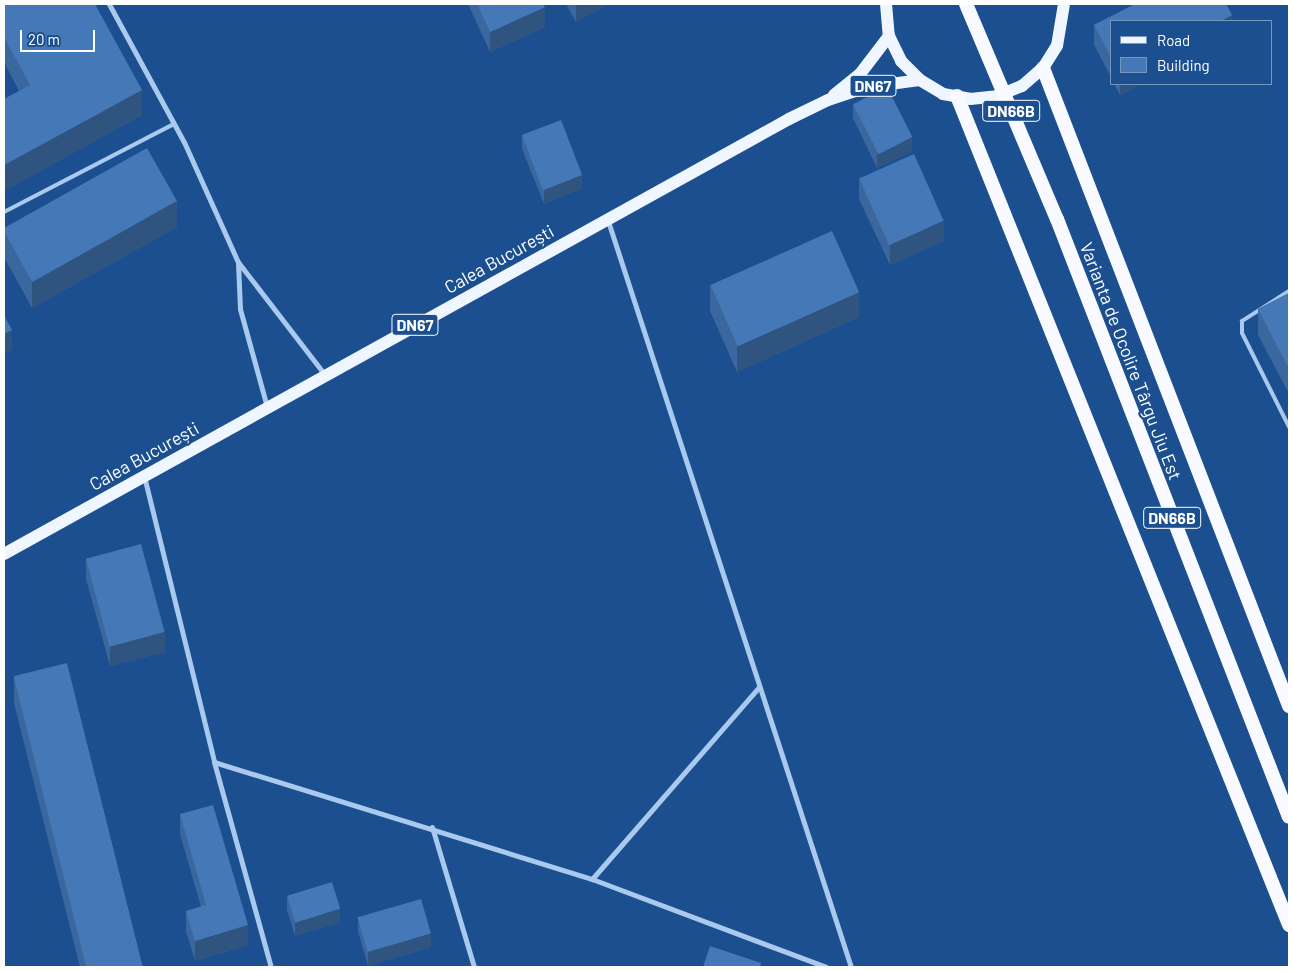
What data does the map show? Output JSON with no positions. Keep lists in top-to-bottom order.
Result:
{
  "streets": {
    "highway": ["DN66B", "Varianta de Ocolire Târgu Jiu Est"],
    "main road": ["DN67", "Calea București"]
  },
  "legend": ["Road", "Building"],
  "scale_bar": "20 m"
}
